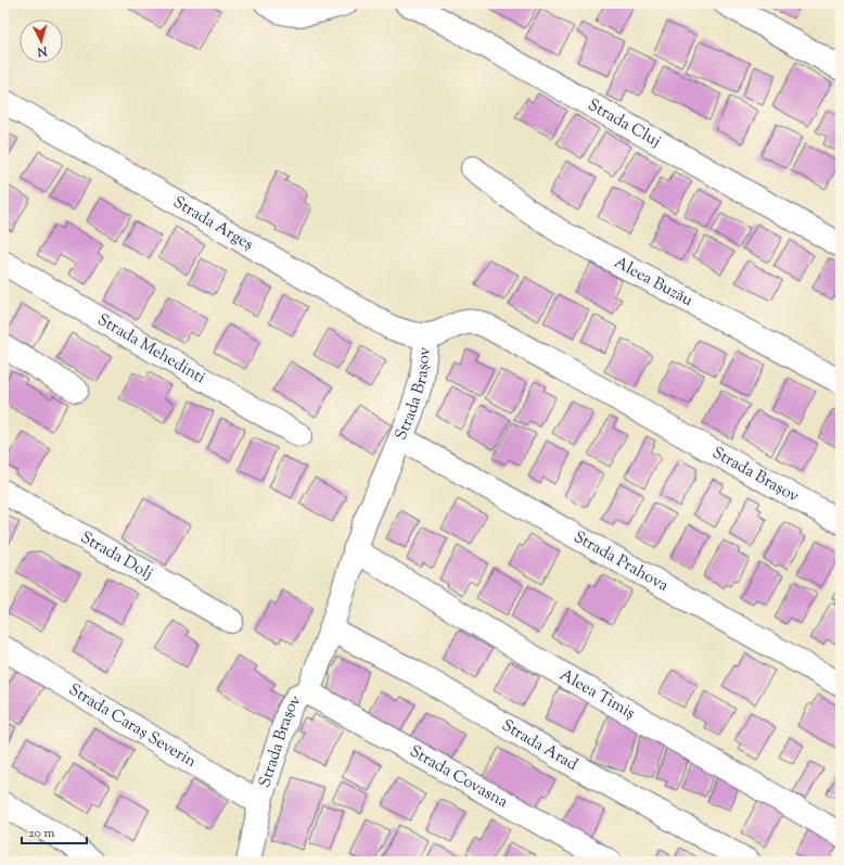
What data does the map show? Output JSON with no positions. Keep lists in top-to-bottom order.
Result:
{
  "streets": {
    "street": [
      "Strada Cluj",
      "Strada Argeș",
      "Aleea Buzău",
      "Strada Mehedinti",
      "Strada Brașov",
      "Strada Dolj",
      "Strada Prahova",
      "Aleea Timiș",
      "Strada Caraș Severin",
      "Strada Arad",
      "Strada Covasna"
    ]
  },
  "crossings": [
    ["Strada Argeș", "Strada Brașov"],
    ["Strada Brașov", "Strada Prahova"],
    ["Strada Brașov", "Aleea Timiș"],
    ["Strada Brașov", "Strada Caraș Severin"],
    ["Strada Brașov", "Strada Arad"],
    ["Strada Brașov", "Strada Covasna"]
  ],
  "scale_bar": "20 m",
  "north": "bottom"
}
